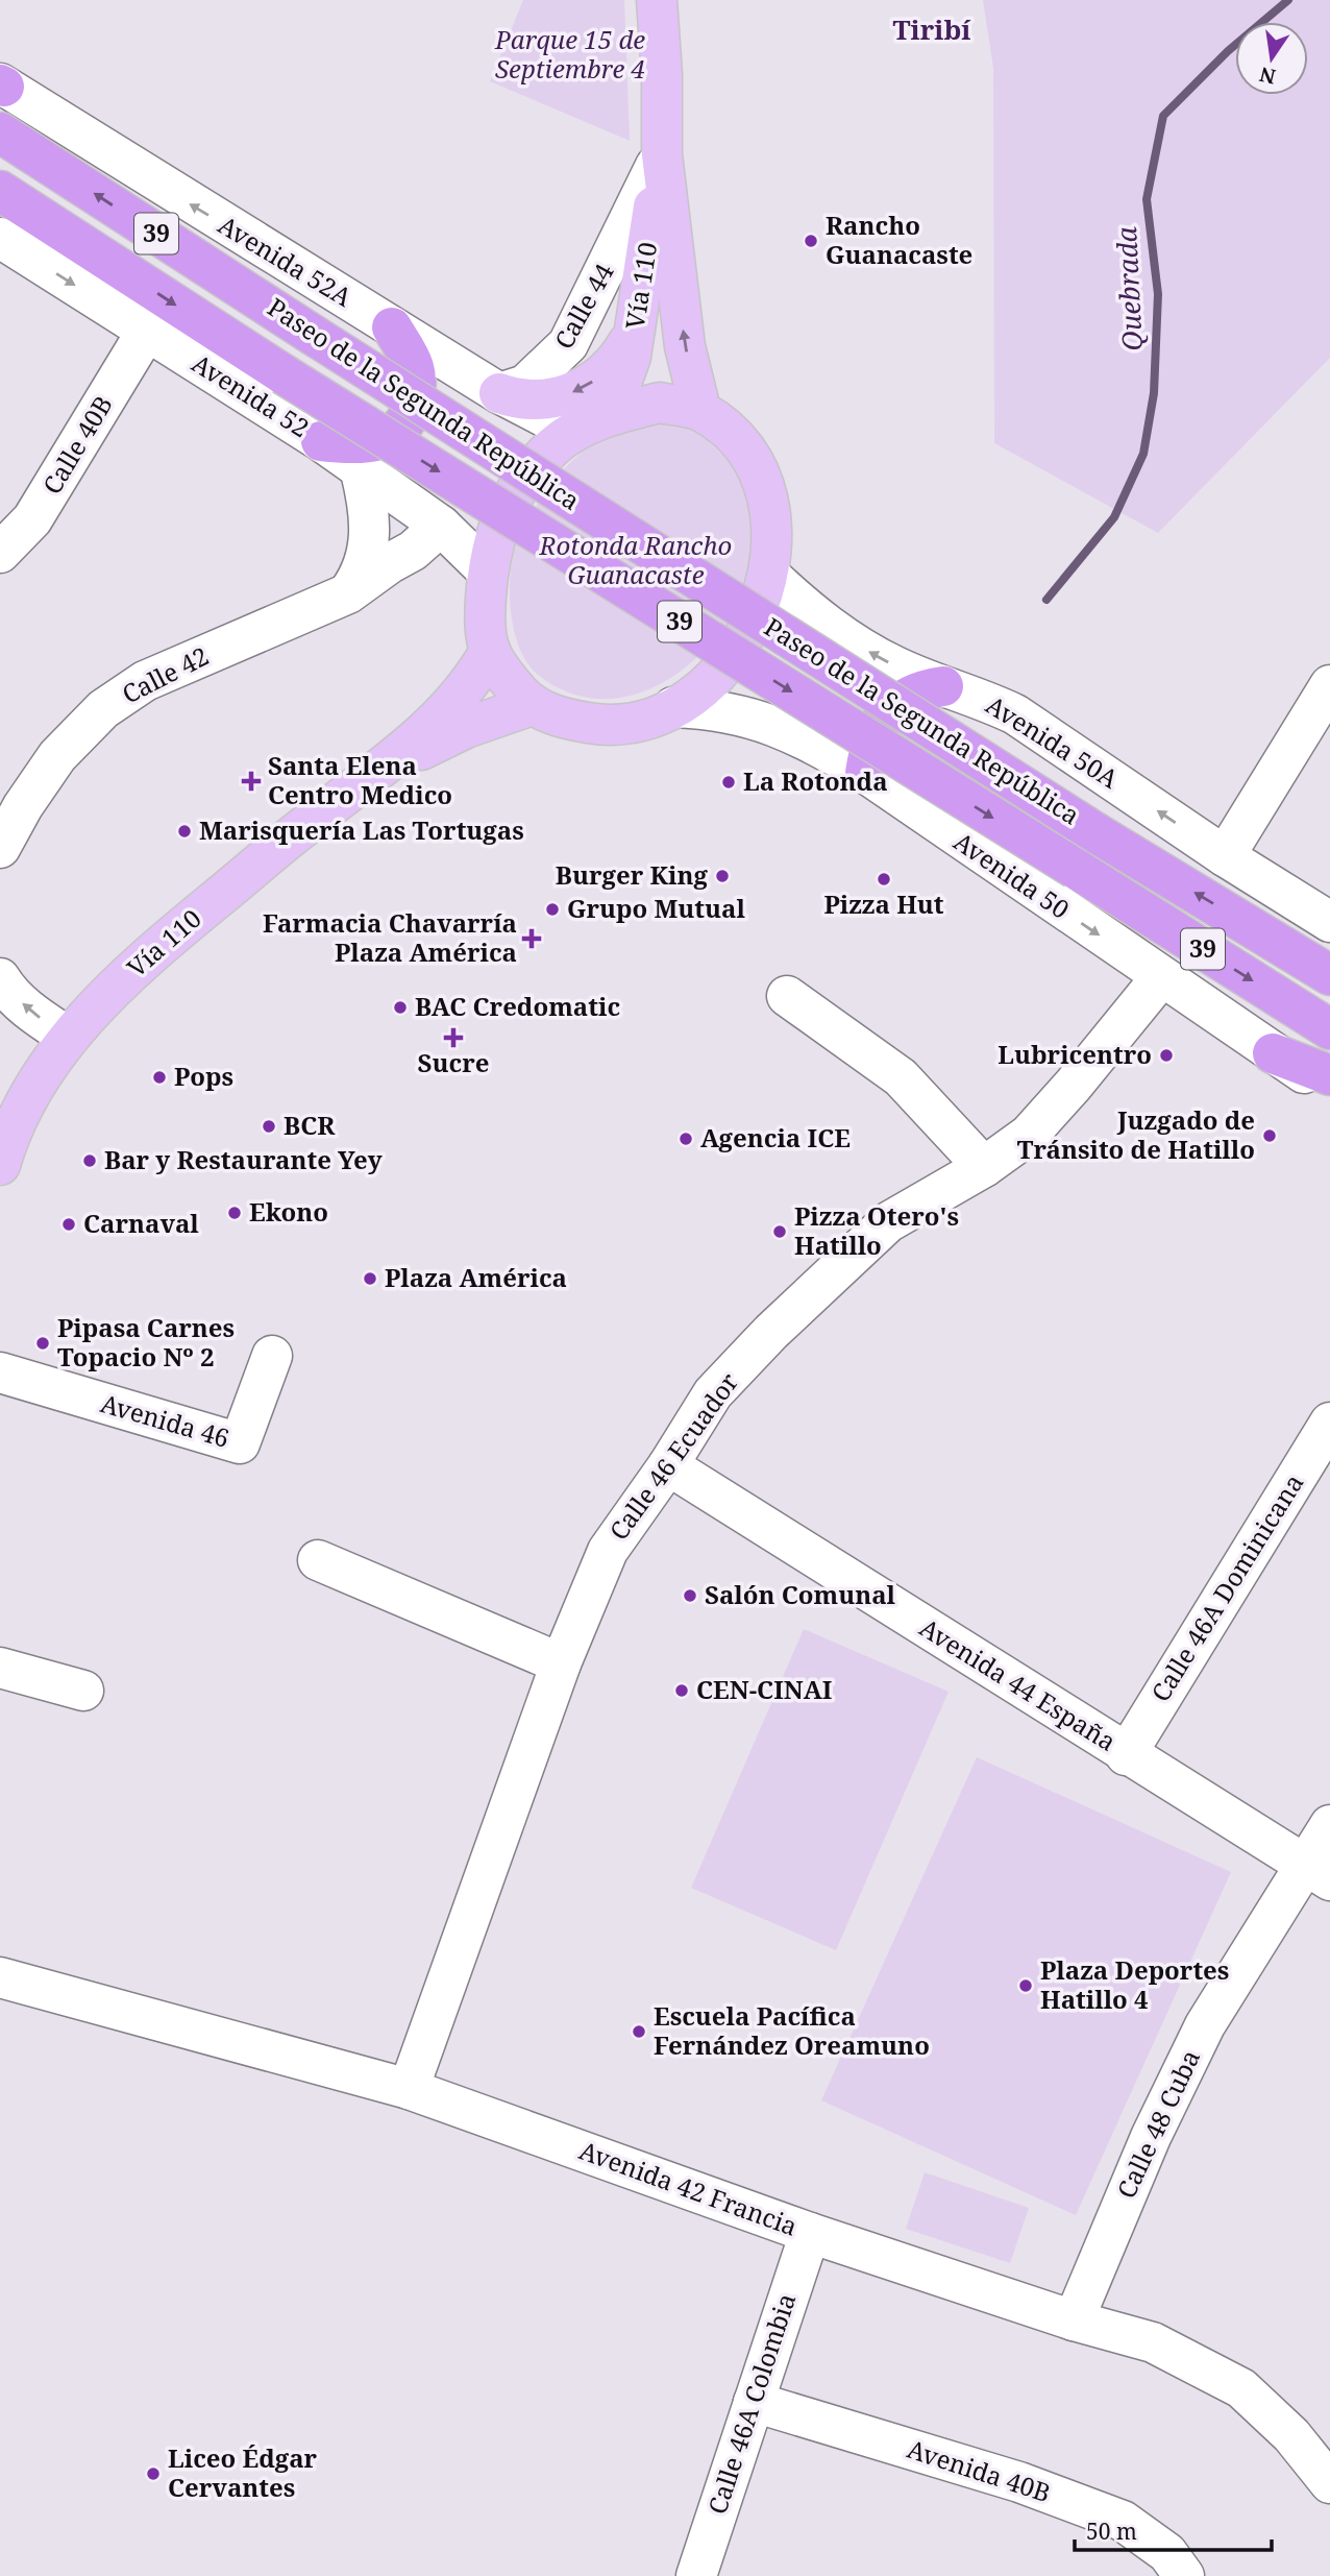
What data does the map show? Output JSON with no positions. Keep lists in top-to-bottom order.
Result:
{
  "streets": {
    "highway": ["39", "Paseo de la Segunda República"],
    "main road": ["Vía 110"],
    "street": [
      "Avenida 52A",
      "Calle 44",
      "Avenida 52",
      "Calle 40B",
      "Calle 42",
      "Avenida 50A",
      "Avenida 50",
      "Avenida 46",
      "Calle 46 Ecuador",
      "Calle 46A Dominicana",
      "Avenida 44 España",
      "Calle 48 Cuba",
      "Avenida 42 Francia",
      "Calle 46A Colombia",
      "Avenida 40B"
    ]
  },
  "crossings": [
    ["Avenida 52A", "Calle 44"],
    ["Vía 110", "Calle 44"],
    ["Avenida 52", "Calle 40B"],
    ["Avenida 52", "Calle 42"],
    ["Avenida 50", "Calle 46 Ecuador"],
    ["Calle 46 Ecuador", "Avenida 44 España"],
    ["Calle 46 Ecuador", "Avenida 42 Francia"],
    ["Calle 46A Dominicana", "Avenida 44 España"],
    ["Avenida 44 España", "Calle 48 Cuba"],
    ["Calle 48 Cuba", "Avenida 42 Francia"],
    ["Avenida 42 Francia", "Calle 46A Colombia"],
    ["Calle 46A Colombia", "Avenida 40B"]
  ],
  "one_way": ["Avenida 52A", "Avenida 50A"],
  "districts": ["Tiribí"],
  "water": ["Quebrada"],
  "parks": ["Parque 15 de Septiembre 4", "Rotonda Rancho Guanacaste"],
  "places": {
    "other": [
      "Rancho Guanacaste",
      "La Rotonda",
      "Marisquería Las Tortugas",
      "Burger King",
      "Pizza Hut",
      "Grupo Mutual",
      "BAC Credomatic",
      "Lubricentro",
      "Pops",
      "BCR",
      "Juzgado de Tránsito de Hatillo",
      "Agencia ICE",
      "Bar y Restaurante Yey",
      "Ekono",
      "Carnaval",
      "Pizza Otero's Hatillo",
      "Plaza América",
      "Pipasa Carnes Topacio Nº 2",
      "Salón Comunal",
      "CEN-CINAI",
      "Plaza Deportes Hatillo 4",
      "Escuela Pacífica Fernández Oreamuno",
      "Liceo Édgar Cervantes"
    ],
    "health": ["Santa Elena Centro Medico", "Farmacia Chavarría Plaza América", "Sucre"]
  },
  "scale_bar": "50 m",
  "north": "bottom"
}
